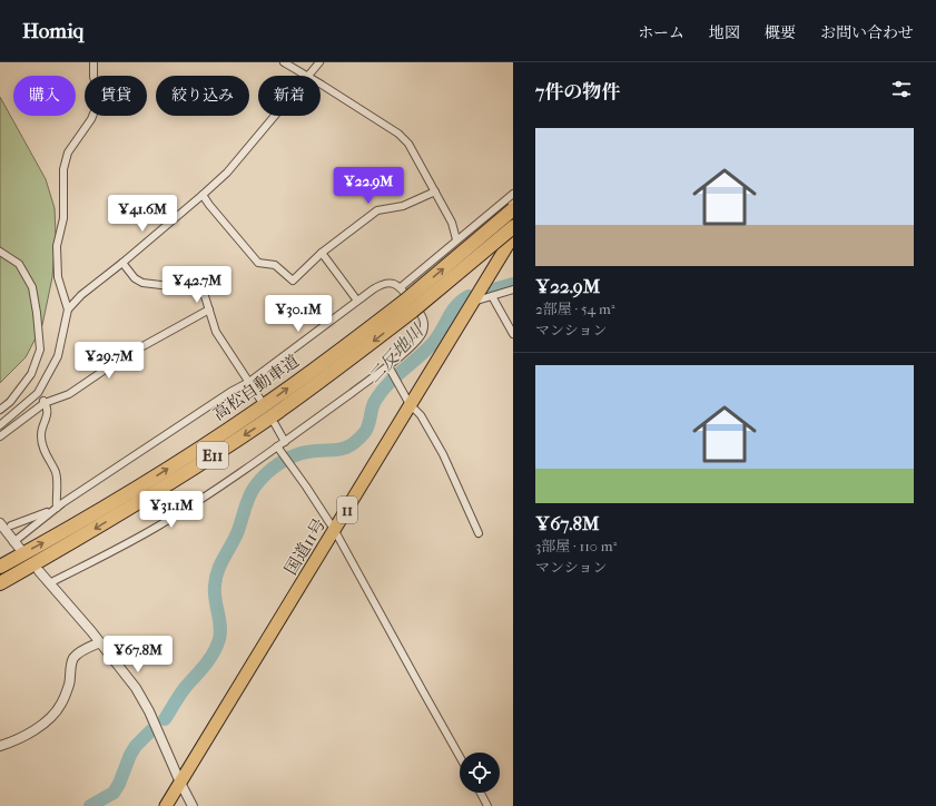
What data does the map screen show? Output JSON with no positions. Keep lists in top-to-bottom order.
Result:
{
  "streets": {
    "highway": [
      "高松自動車道",
      "E11",
      "11",
      "国道11号"
    ]
  },
  "water": ["二反地川"],
  "page": {
    "header": "Homiq",
    "nav": [
      "ホーム",
      "地図",
      "概要",
      "お問い合わせ"
    ],
    "heading": "7件の物件",
    "chip": [
      "購入",
      "賃貸",
      "絞り込み",
      "新着"
    ],
    "list": [
      {
        "name": "¥22.9M",
        "note": "2部屋 · 54 m² · マンション"
      },
      {
        "name": "¥67.8M",
        "note": "3部屋 · 110 m² · マンション"
      }
    ],
    "price": [
      "¥22.9M",
      "¥41.6M",
      "¥42.7M",
      "¥30.1M",
      "¥29.7M",
      "¥31.1M",
      "¥67.8M"
    ]
  }
}
